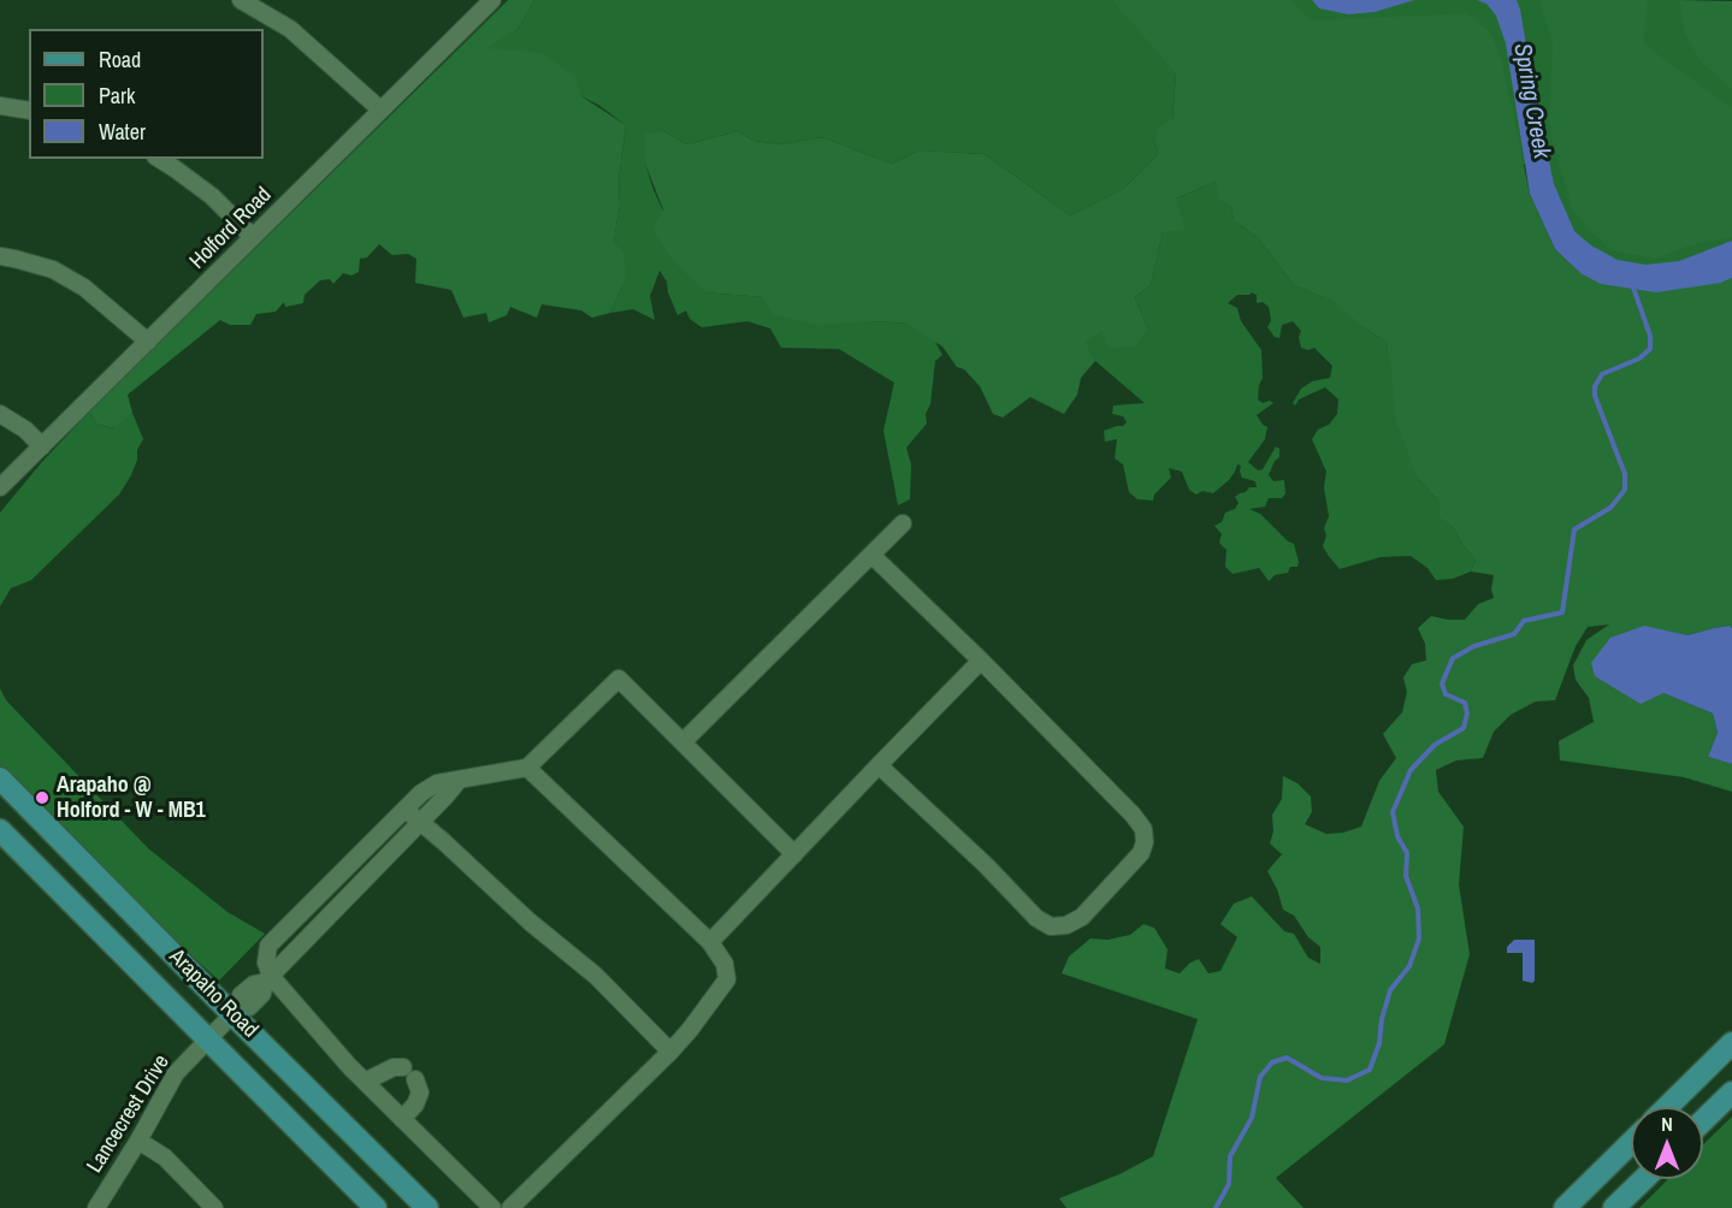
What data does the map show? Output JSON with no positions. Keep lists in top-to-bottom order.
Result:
{
  "streets": {
    "main road": ["Arapaho Road"],
    "street": ["Holford Road", "Lancecrest Drive"]
  },
  "crossings": [
    ["Arapaho Road", "Lancecrest Drive"]
  ],
  "water": ["Spring Creek"],
  "places": ["Arapaho @ Holford - W - MB1"],
  "legend": ["Road", "Park", "Water"],
  "north": "top"
}
